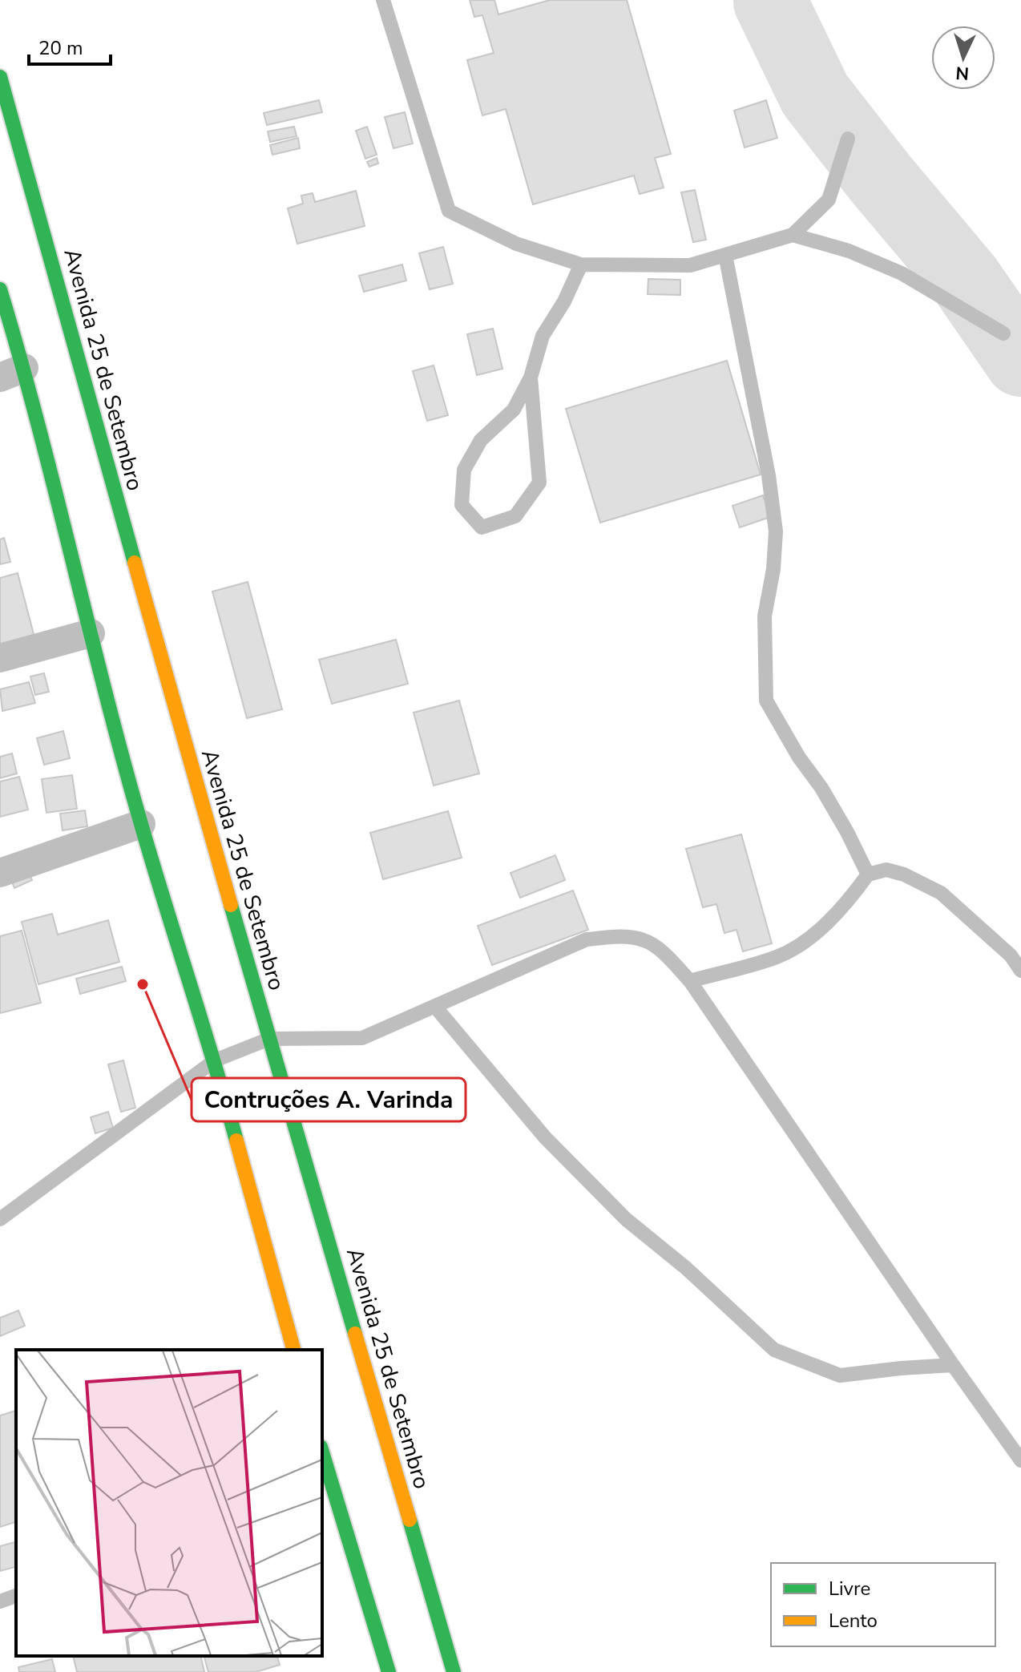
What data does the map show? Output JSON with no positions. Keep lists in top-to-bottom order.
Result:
{
  "streets": {
    "highway": ["Avenida 25 de Setembro"]
  },
  "places": ["Contruções A. Varinda"],
  "legend": ["Livre", "Lento"],
  "scale_bar": "20 m",
  "north": "bottom"
}
